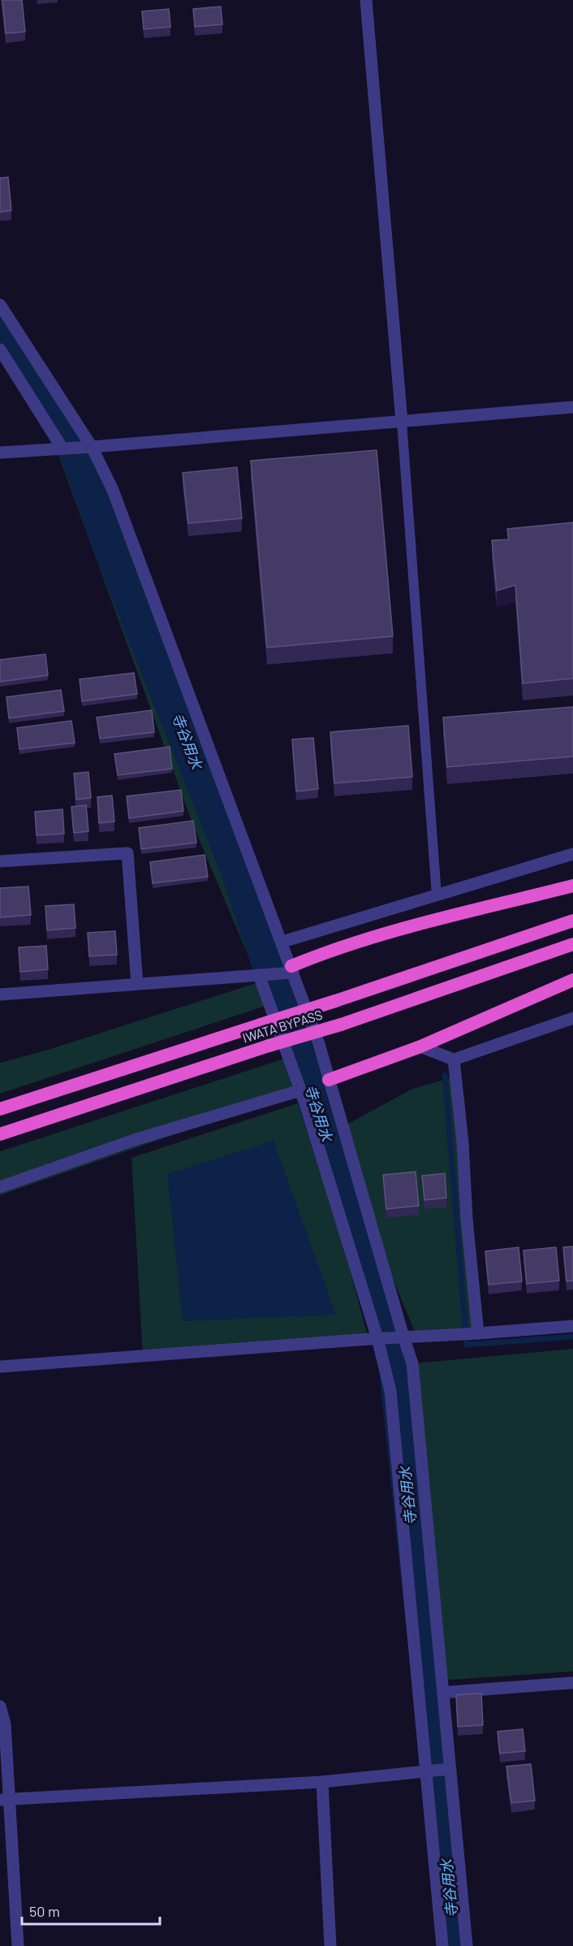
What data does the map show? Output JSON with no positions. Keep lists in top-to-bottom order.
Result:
{
  "streets": {
    "highway": ["IWATA BYPASS"]
  },
  "water": ["寺谷用水"],
  "scale_bar": "50 m"
}
